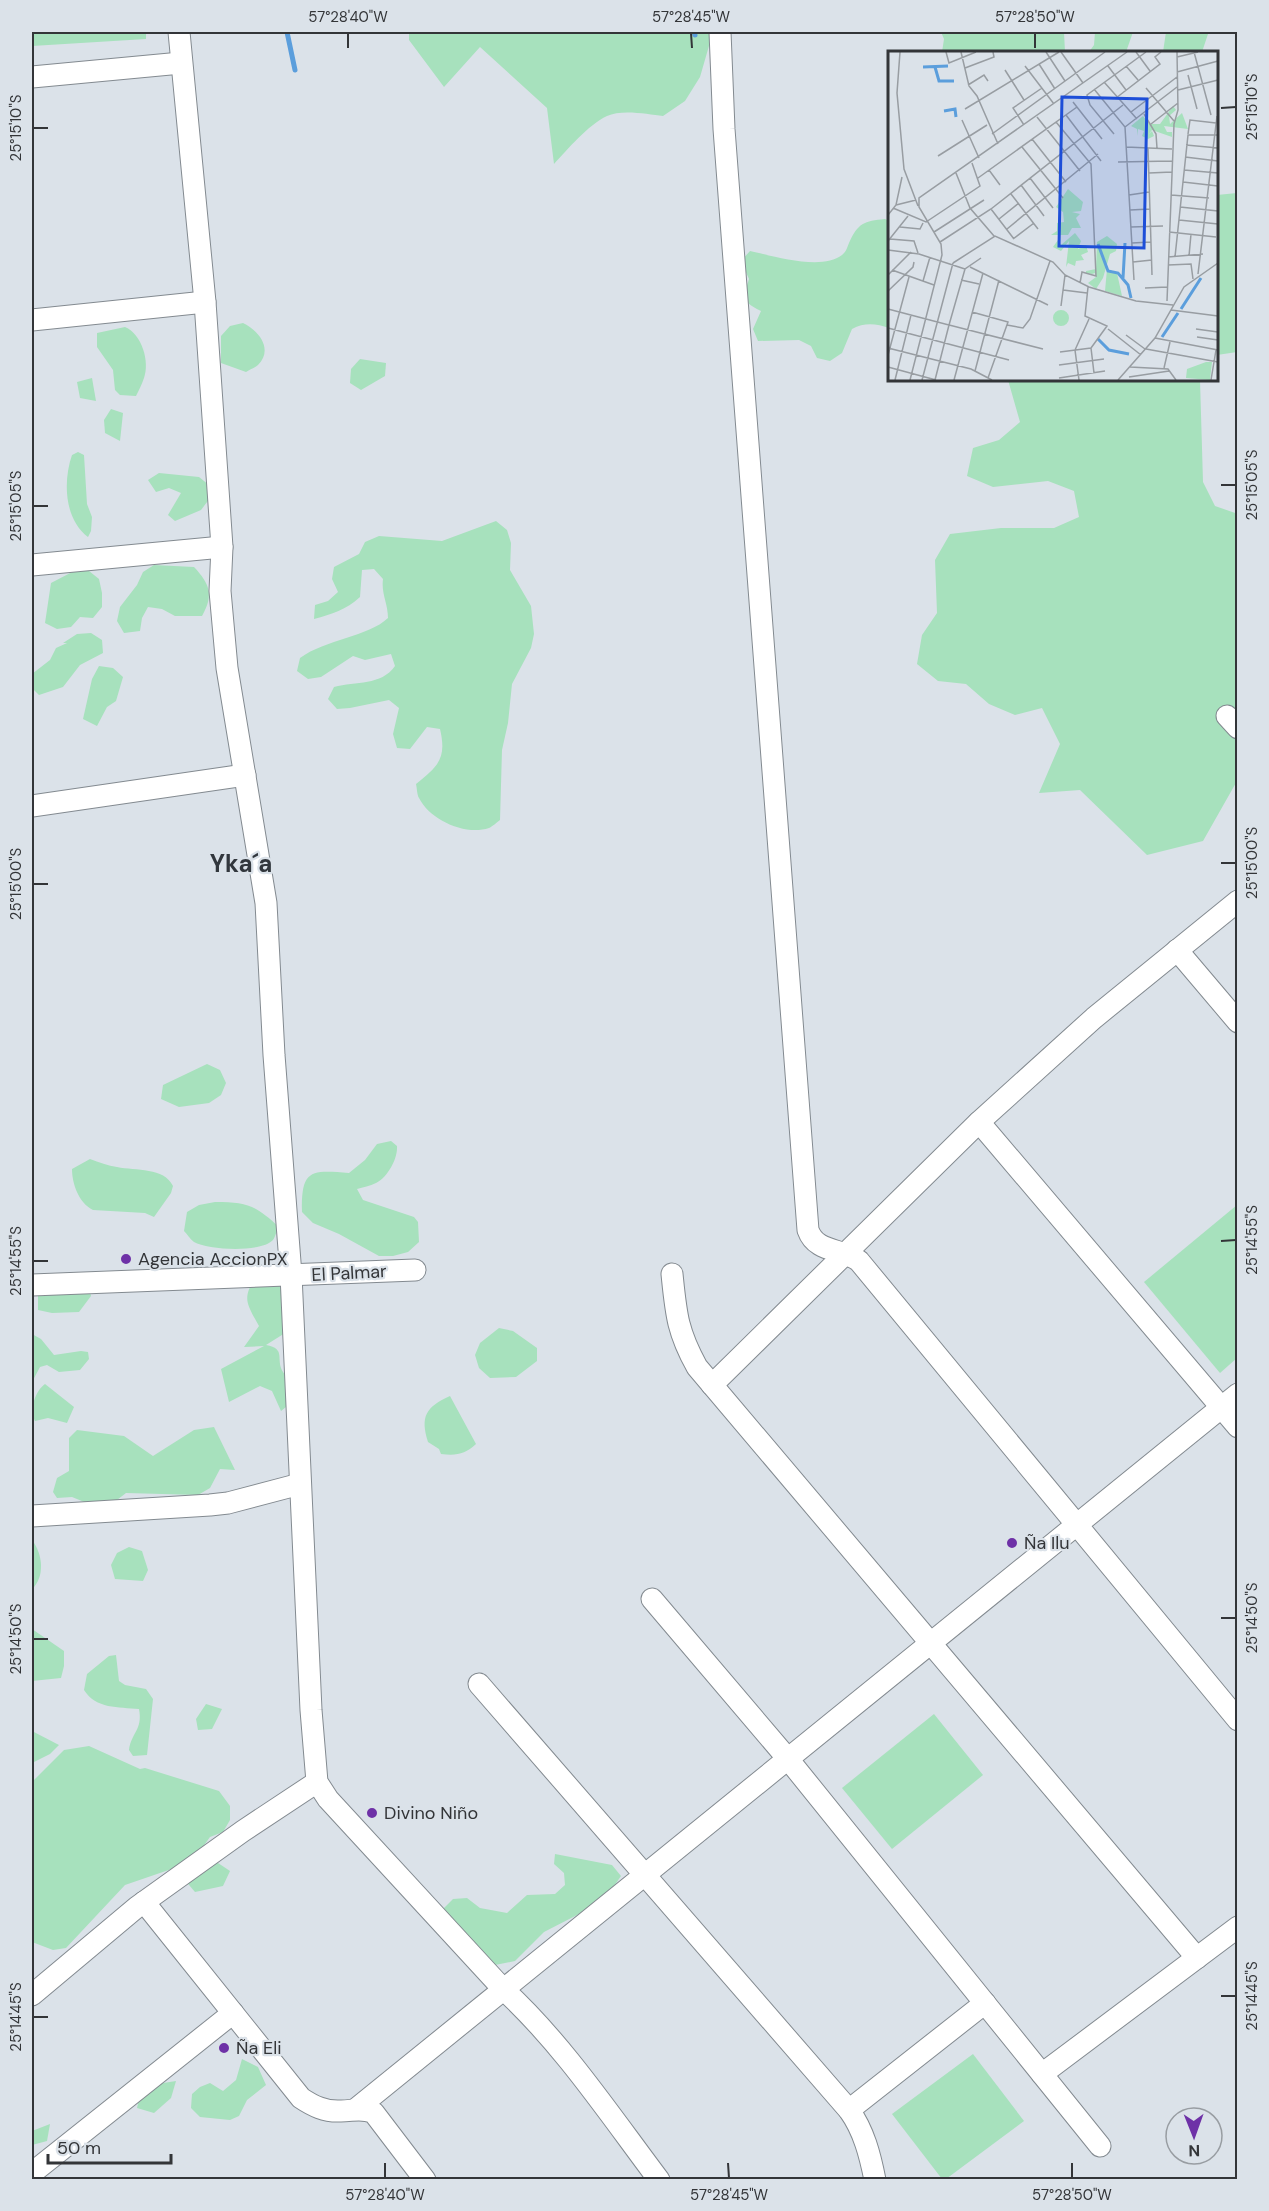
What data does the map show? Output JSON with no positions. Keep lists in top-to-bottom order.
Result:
{
  "streets": {
    "street": ["El Palmar"]
  },
  "districts": ["Yka´a"],
  "places": [
    "Agencia AccionPX",
    "Ña Ilu",
    "Divino Niño",
    "Ña Eli"
  ],
  "scale_bar": "50 m",
  "north": "bottom",
  "coordinates": [
    "57°28'40\"W",
    "57°28'45\"W",
    "57°28'50\"W",
    "25°15'10\"S",
    "25°15'05\"S",
    "25°15'00\"S",
    "25°14'55\"S",
    "25°14'50\"S",
    "25°14'45\"S"
  ]
}
